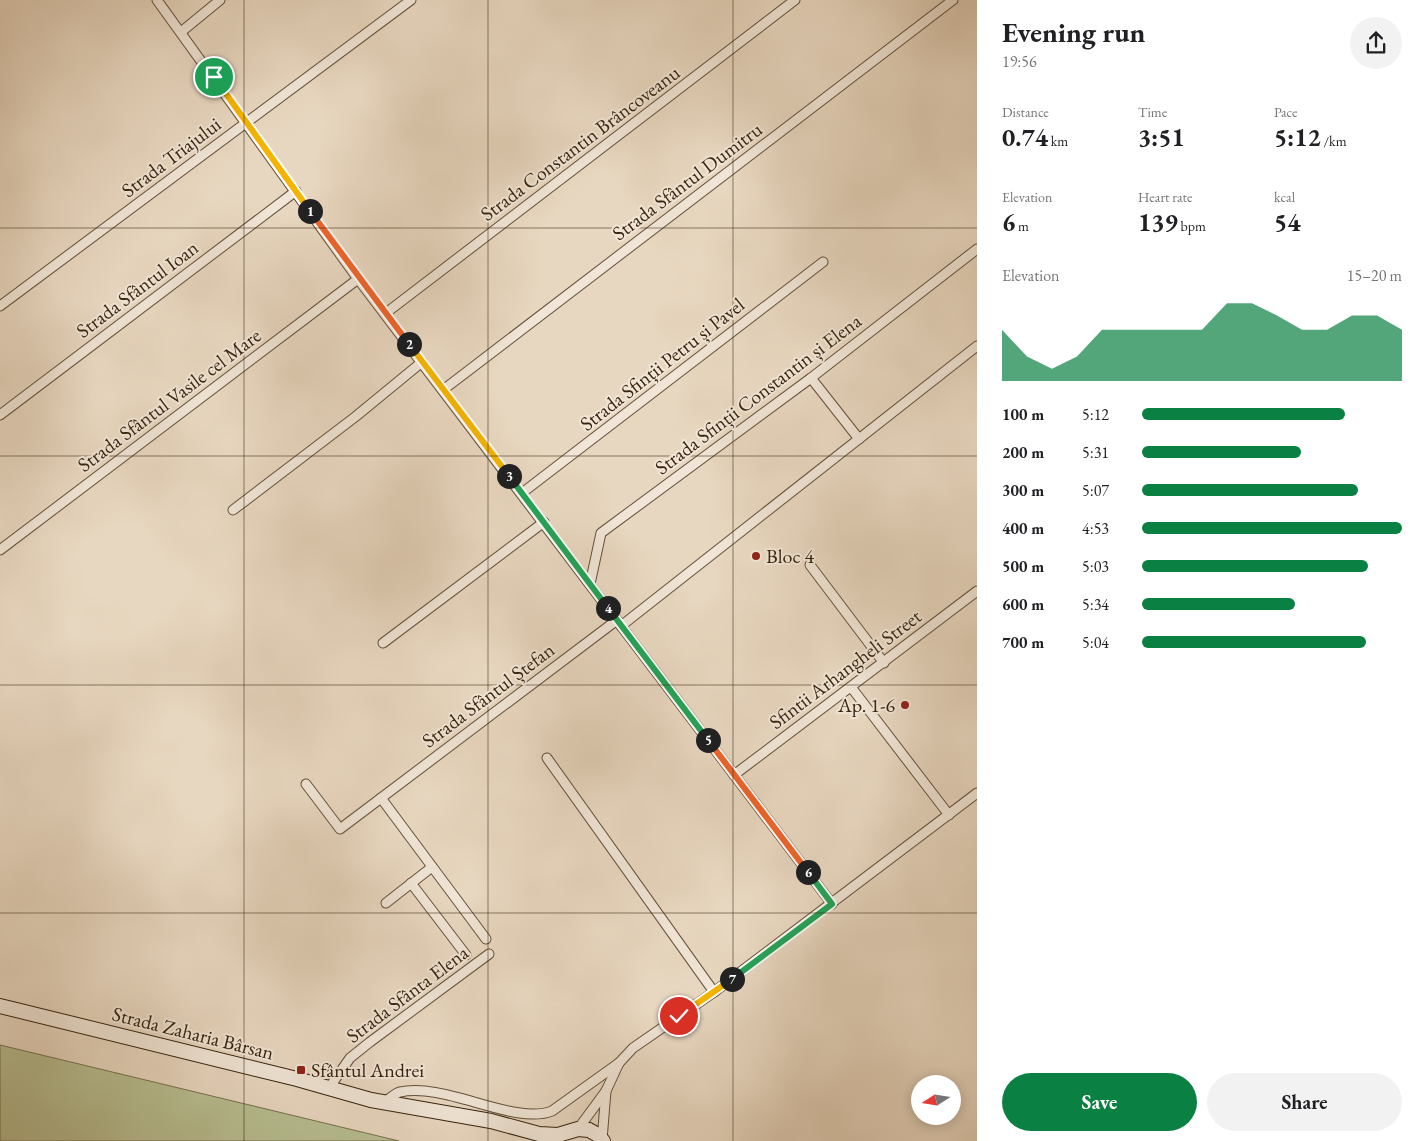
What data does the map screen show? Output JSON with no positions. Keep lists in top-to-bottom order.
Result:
{
  "streets": {
    "main road": ["Strada Zaharia Bârsan"],
    "street": [
      "Strada Constantin Brâncoveanu",
      "Strada Triajului",
      "Strada Sfântul Dumitru",
      "Strada Sfântul Ioan",
      "Strada Sfinții Petru și Pavel",
      "Strada Sfinții Constantin și Elena",
      "Strada Sfântul Vasile cel Mare",
      "Sfintii Arhangheli Street",
      "Strada Sfântul Ștefan",
      "Strada Sfânta Elena"
    ]
  },
  "crossings": [
    ["Strada Sfânta Elena", "Strada Zaharia Bârsan"]
  ],
  "places": {
    "other": ["Bloc 4", "Ap. 1-6"],
    "transit": ["Sfântul Andrei"]
  },
  "north": "left",
  "page": {
    "heading": ["Evening run", "19:56"],
    "stats": [
      ["Distance", "0.74 km"],
      ["Time", "3:51"],
      ["Pace", "5:12 /km"],
      ["Elevation", "6 m"],
      ["Heart rate", "139 bpm"],
      ["kcal", "54"]
    ],
    "pins": [
      "1",
      "2",
      "3",
      "4",
      "5",
      "6",
      "7"
    ],
    "chart": ["Elevation", "15–20 m"],
    "list": [
      {
        "name": "100 m",
        "note": "5:12"
      },
      {
        "name": "200 m",
        "note": "5:31"
      },
      {
        "name": "300 m",
        "note": "5:07"
      },
      {
        "name": "400 m",
        "note": "4:53"
      },
      {
        "name": "500 m",
        "note": "5:03"
      },
      {
        "name": "600 m",
        "note": "5:34"
      },
      {
        "name": "700 m",
        "note": "5:04"
      }
    ],
    "buttons": ["Save", "Share"]
  }
}
